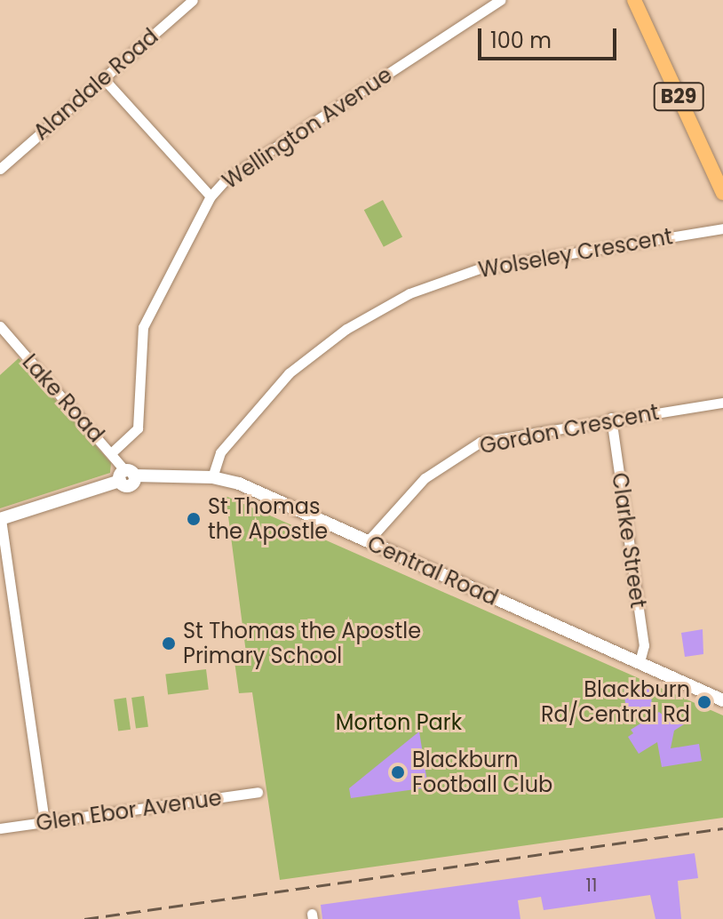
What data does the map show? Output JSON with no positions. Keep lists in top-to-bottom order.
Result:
{
  "streets": {
    "main road": ["B29"],
    "street": [
      "Alandale Road",
      "Wellington Avenue",
      "Wolseley Crescent",
      "Lake Road",
      "Gordon Crescent",
      "Clarke Street",
      "Central Road",
      "Glen Ebor Avenue"
    ]
  },
  "crossings": [
    ["Wellington Avenue", "Lake Road"],
    ["Wolseley Crescent", "Central Road"],
    ["Lake Road", "Central Road"],
    ["Gordon Crescent", "Clarke Street"],
    ["Gordon Crescent", "Central Road"],
    ["Clarke Street", "Central Road"]
  ],
  "parks": ["Morton Park"],
  "places": [
    "St Thomas the Apostle",
    "St Thomas the Apostle Primary School",
    "Blackburn Rd/Central Rd",
    "Blackburn Football Club"
  ],
  "house_numbers": ["11"],
  "scale_bar": "100 m"
}
